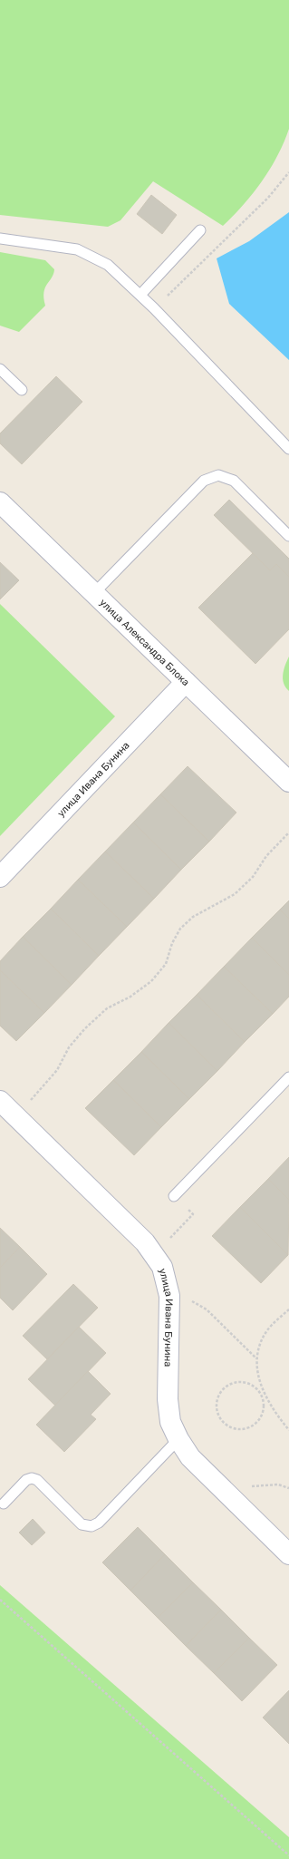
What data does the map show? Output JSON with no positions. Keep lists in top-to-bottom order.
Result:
{
  "streets": {
    "street": ["улица Александра Блока", "улица Ивана Бунина"]
  },
  "crossings": [
    ["улица Александра Блока", "улица Ивана Бунина"]
  ]
}
